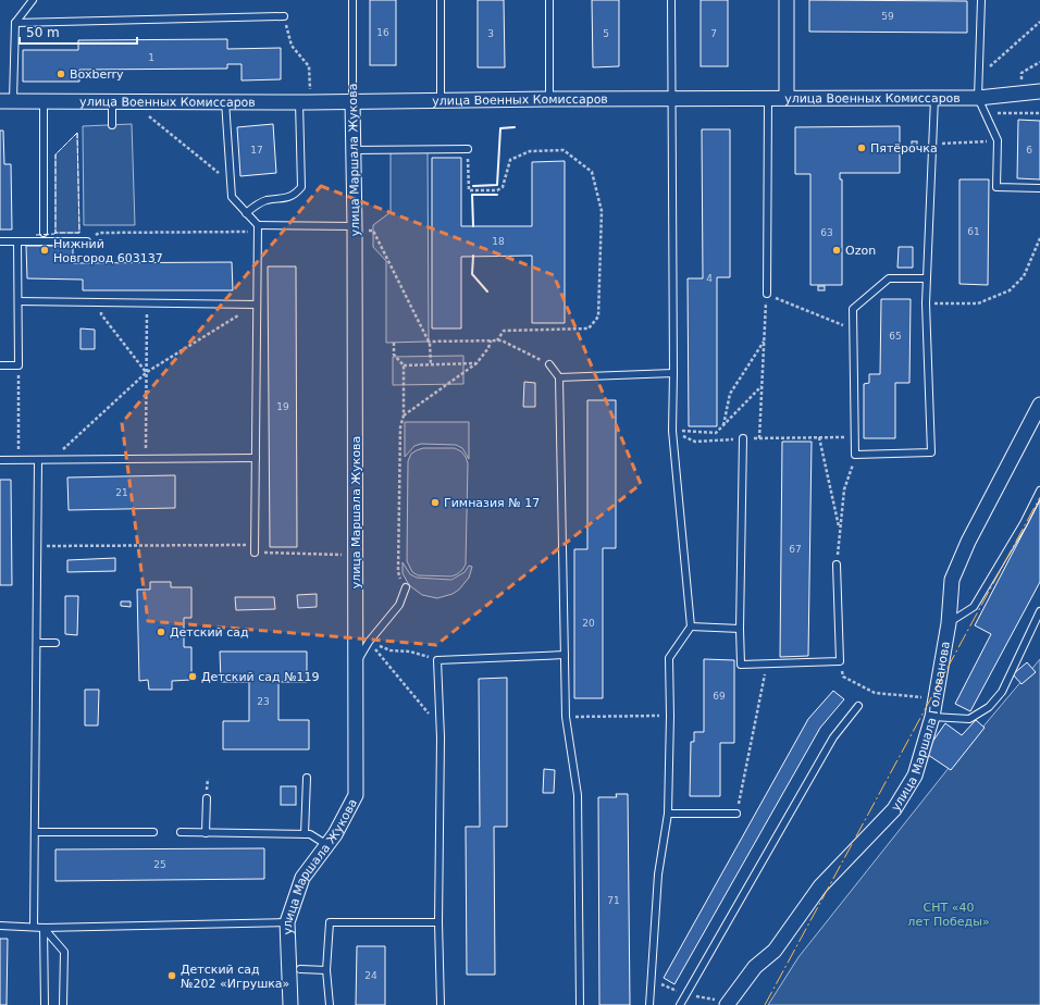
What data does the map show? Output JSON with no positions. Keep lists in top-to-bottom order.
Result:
{
  "streets": {
    "street": ["улица Военных Комиссаров", "улица Маршала Жукова", "улица Маршала Голованова"]
  },
  "crossings": [
    ["улица Военных Комиссаров", "улица Маршала Жукова"]
  ],
  "parks": ["СНТ «40 лет Победы»"],
  "places": [
    "Boxberry",
    "Пятёрочка",
    "Нижний Новгород 603137",
    "Ozon",
    "Гимназия № 17",
    "Детский сад",
    "Детский сад №119",
    "Детский сад №202 «Игрушка»"
  ],
  "house_numbers": [
    "59",
    "16",
    "3",
    "5",
    "7",
    "1",
    "17",
    "6",
    "61",
    "63",
    "18",
    "4",
    "65",
    "19",
    "21",
    "67",
    "20",
    "69",
    "23",
    "25",
    "71",
    "24"
  ],
  "scale_bar": "50 m"
}
